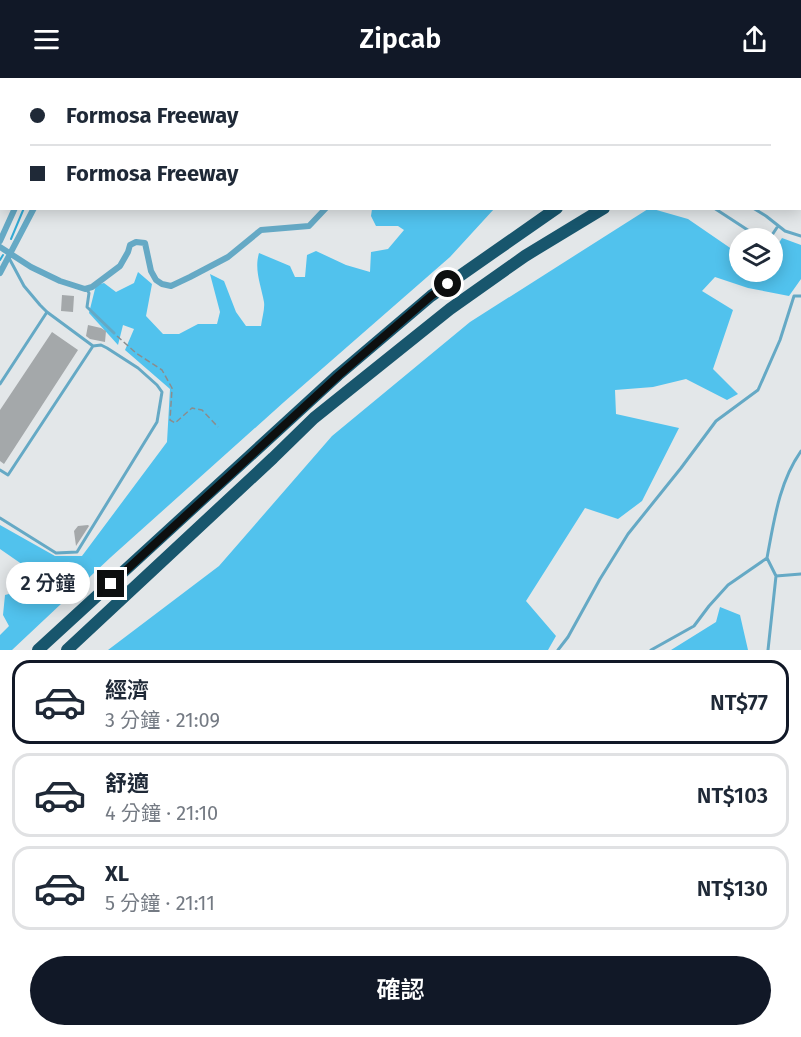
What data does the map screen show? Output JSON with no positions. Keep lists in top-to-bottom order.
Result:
{
  "page": {
    "header": "Zipcab",
    "banner": ["Formosa Freeway", "Formosa Freeway"],
    "bubble": "2 分鐘",
    "list": [
      {
        "name": "經濟",
        "note": "3 分鐘 · 21:09",
        "value": "NT$77"
      },
      {
        "name": "舒適",
        "note": "4 分鐘 · 21:10",
        "value": "NT$103"
      },
      {
        "name": "XL",
        "note": "5 分鐘 · 21:11",
        "value": "NT$130"
      }
    ],
    "buttons": "確認"
  }
}
